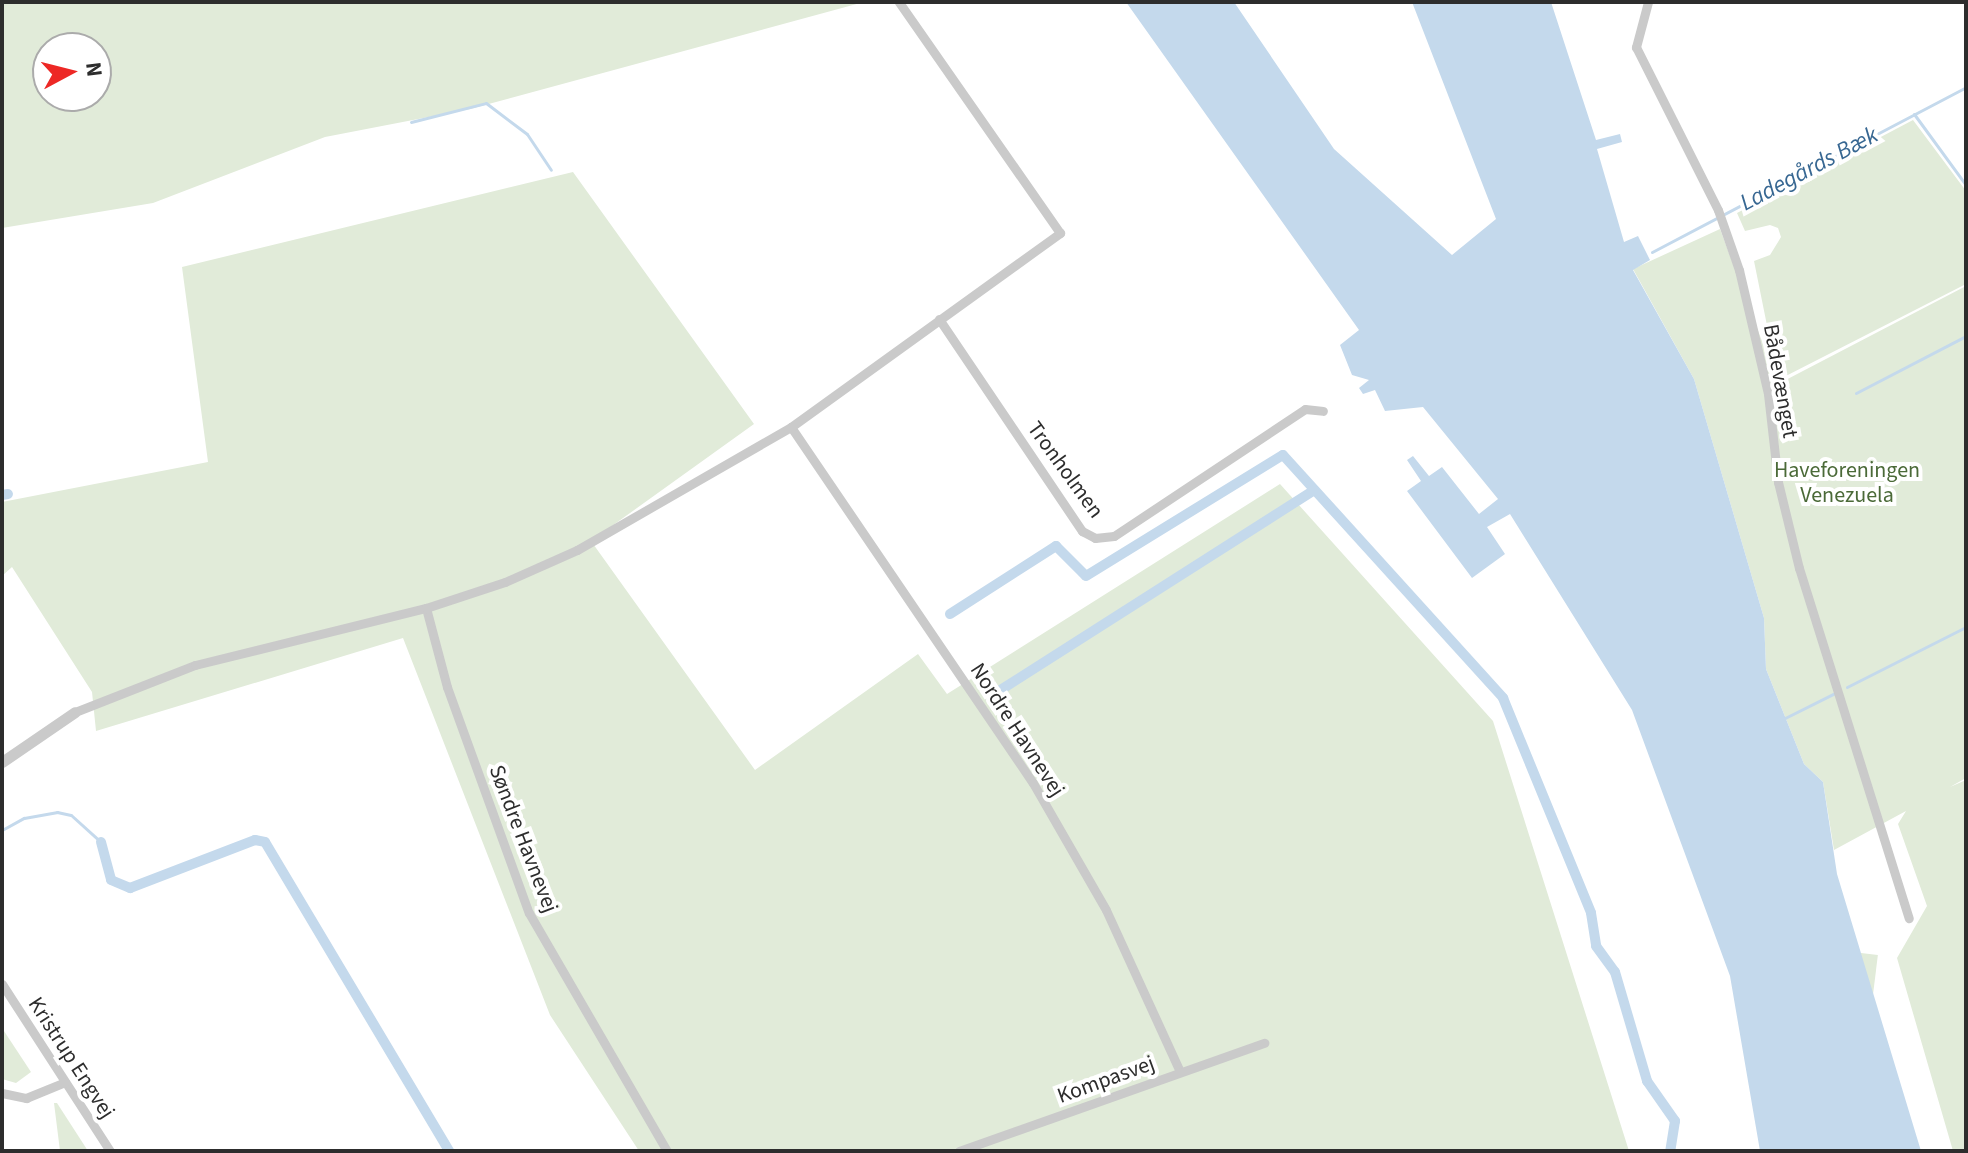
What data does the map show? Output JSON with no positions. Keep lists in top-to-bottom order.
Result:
{
  "streets": {
    "street": [
      "Bådevænget",
      "Tronholmen",
      "Nordre Havnevej",
      "Søndre Havnevej",
      "Kristrup Engvej",
      "Kompasvej"
    ]
  },
  "crossings": [
    ["Nordre Havnevej", "Kompasvej"]
  ],
  "water": ["Ladegårds Bæk"],
  "parks": ["Haveforeningen Venezuela"],
  "north": "right"
}
